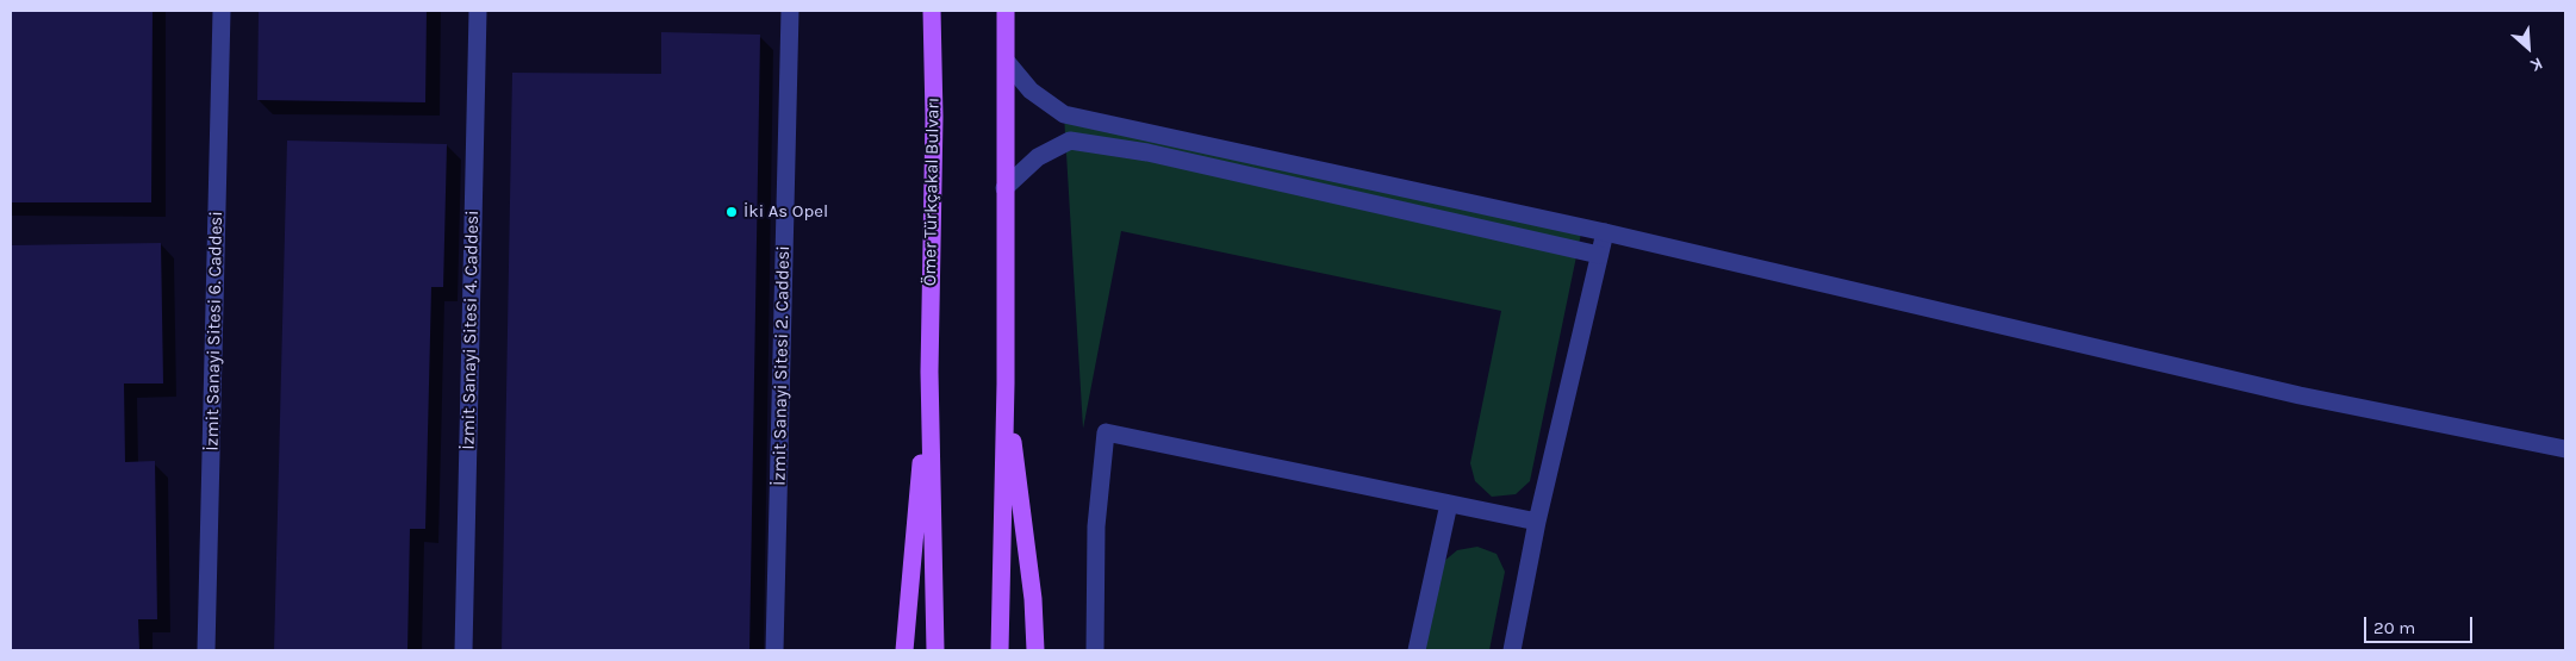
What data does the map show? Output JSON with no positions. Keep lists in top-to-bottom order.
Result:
{
  "streets": {
    "main road": ["Ömer Türkçakal Bulvarı"],
    "street": ["İzmit Sanayi Sitesi 4. Caddesi", "İzmit Sanayi Sitesi 6. Caddesi", "İzmit Sanayi Sitesi 2. Caddesi"]
  },
  "places": ["İki As Opel"],
  "scale_bar": "20 m",
  "north": "bottom right"
}
